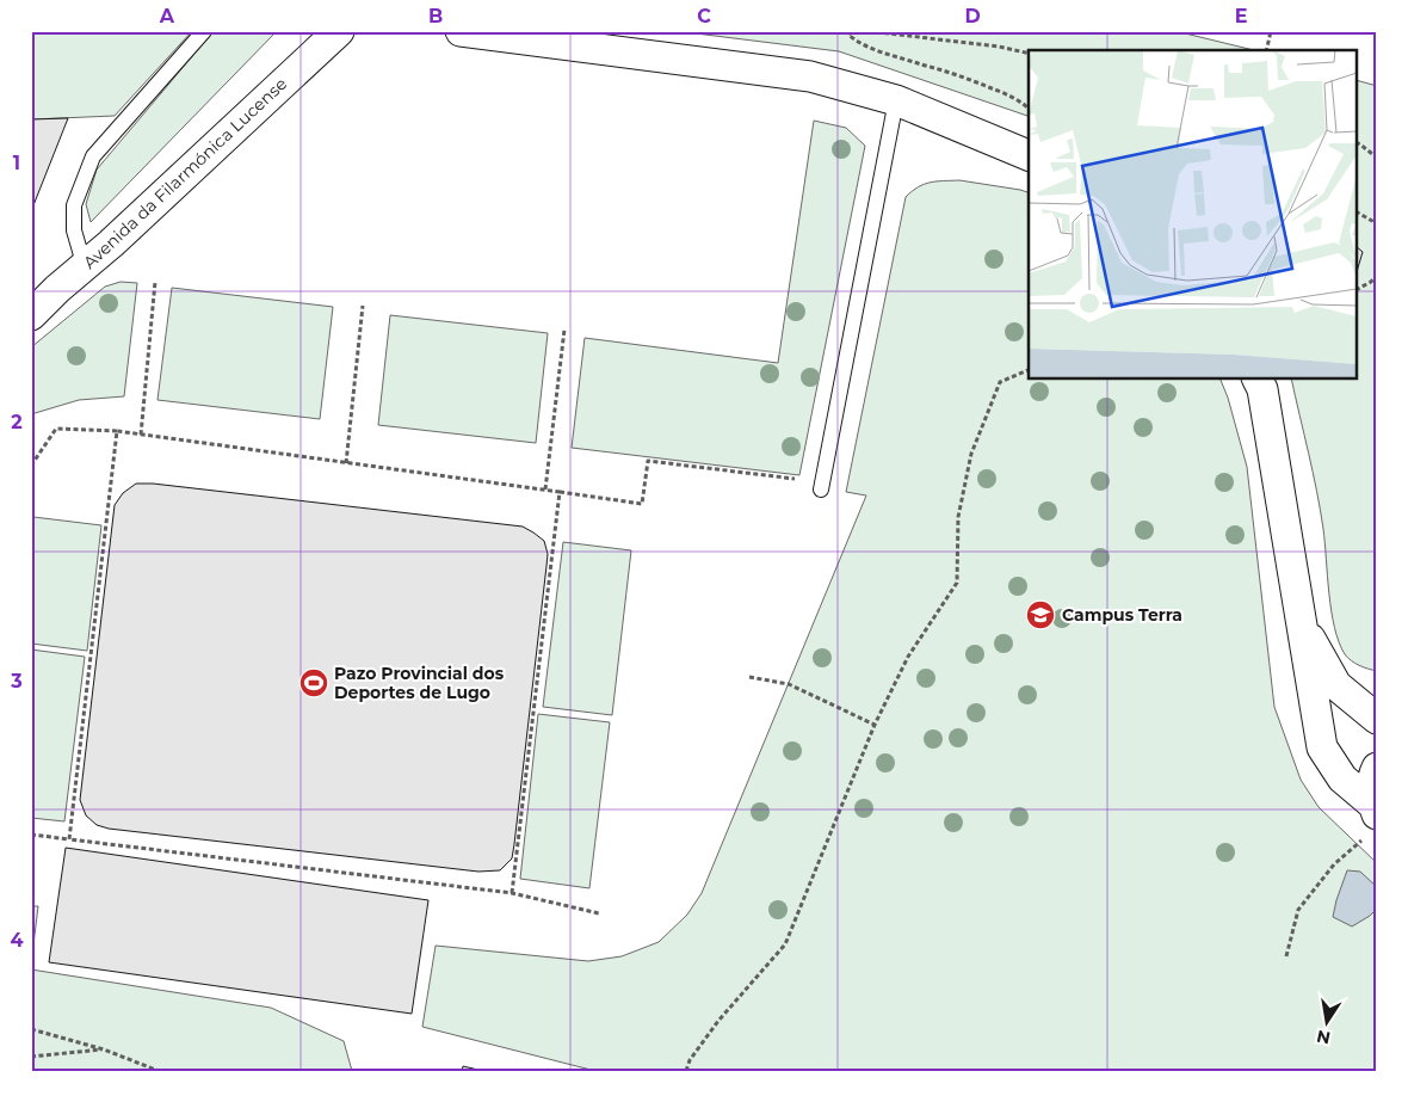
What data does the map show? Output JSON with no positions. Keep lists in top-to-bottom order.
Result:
{
  "streets": {
    "street": ["Avenida da Filarmónica Lucense"]
  },
  "places": {
    "school or university": ["Campus Terra"],
    "sports": ["Pazo Provincial dos Deportes de Lugo"]
  },
  "north": "bottom",
  "grid": {
    "columns": [
      "A",
      "B",
      "C",
      "D",
      "E"
    ],
    "rows": [
      "1",
      "2",
      "3",
      "4"
    ]
  }
}
